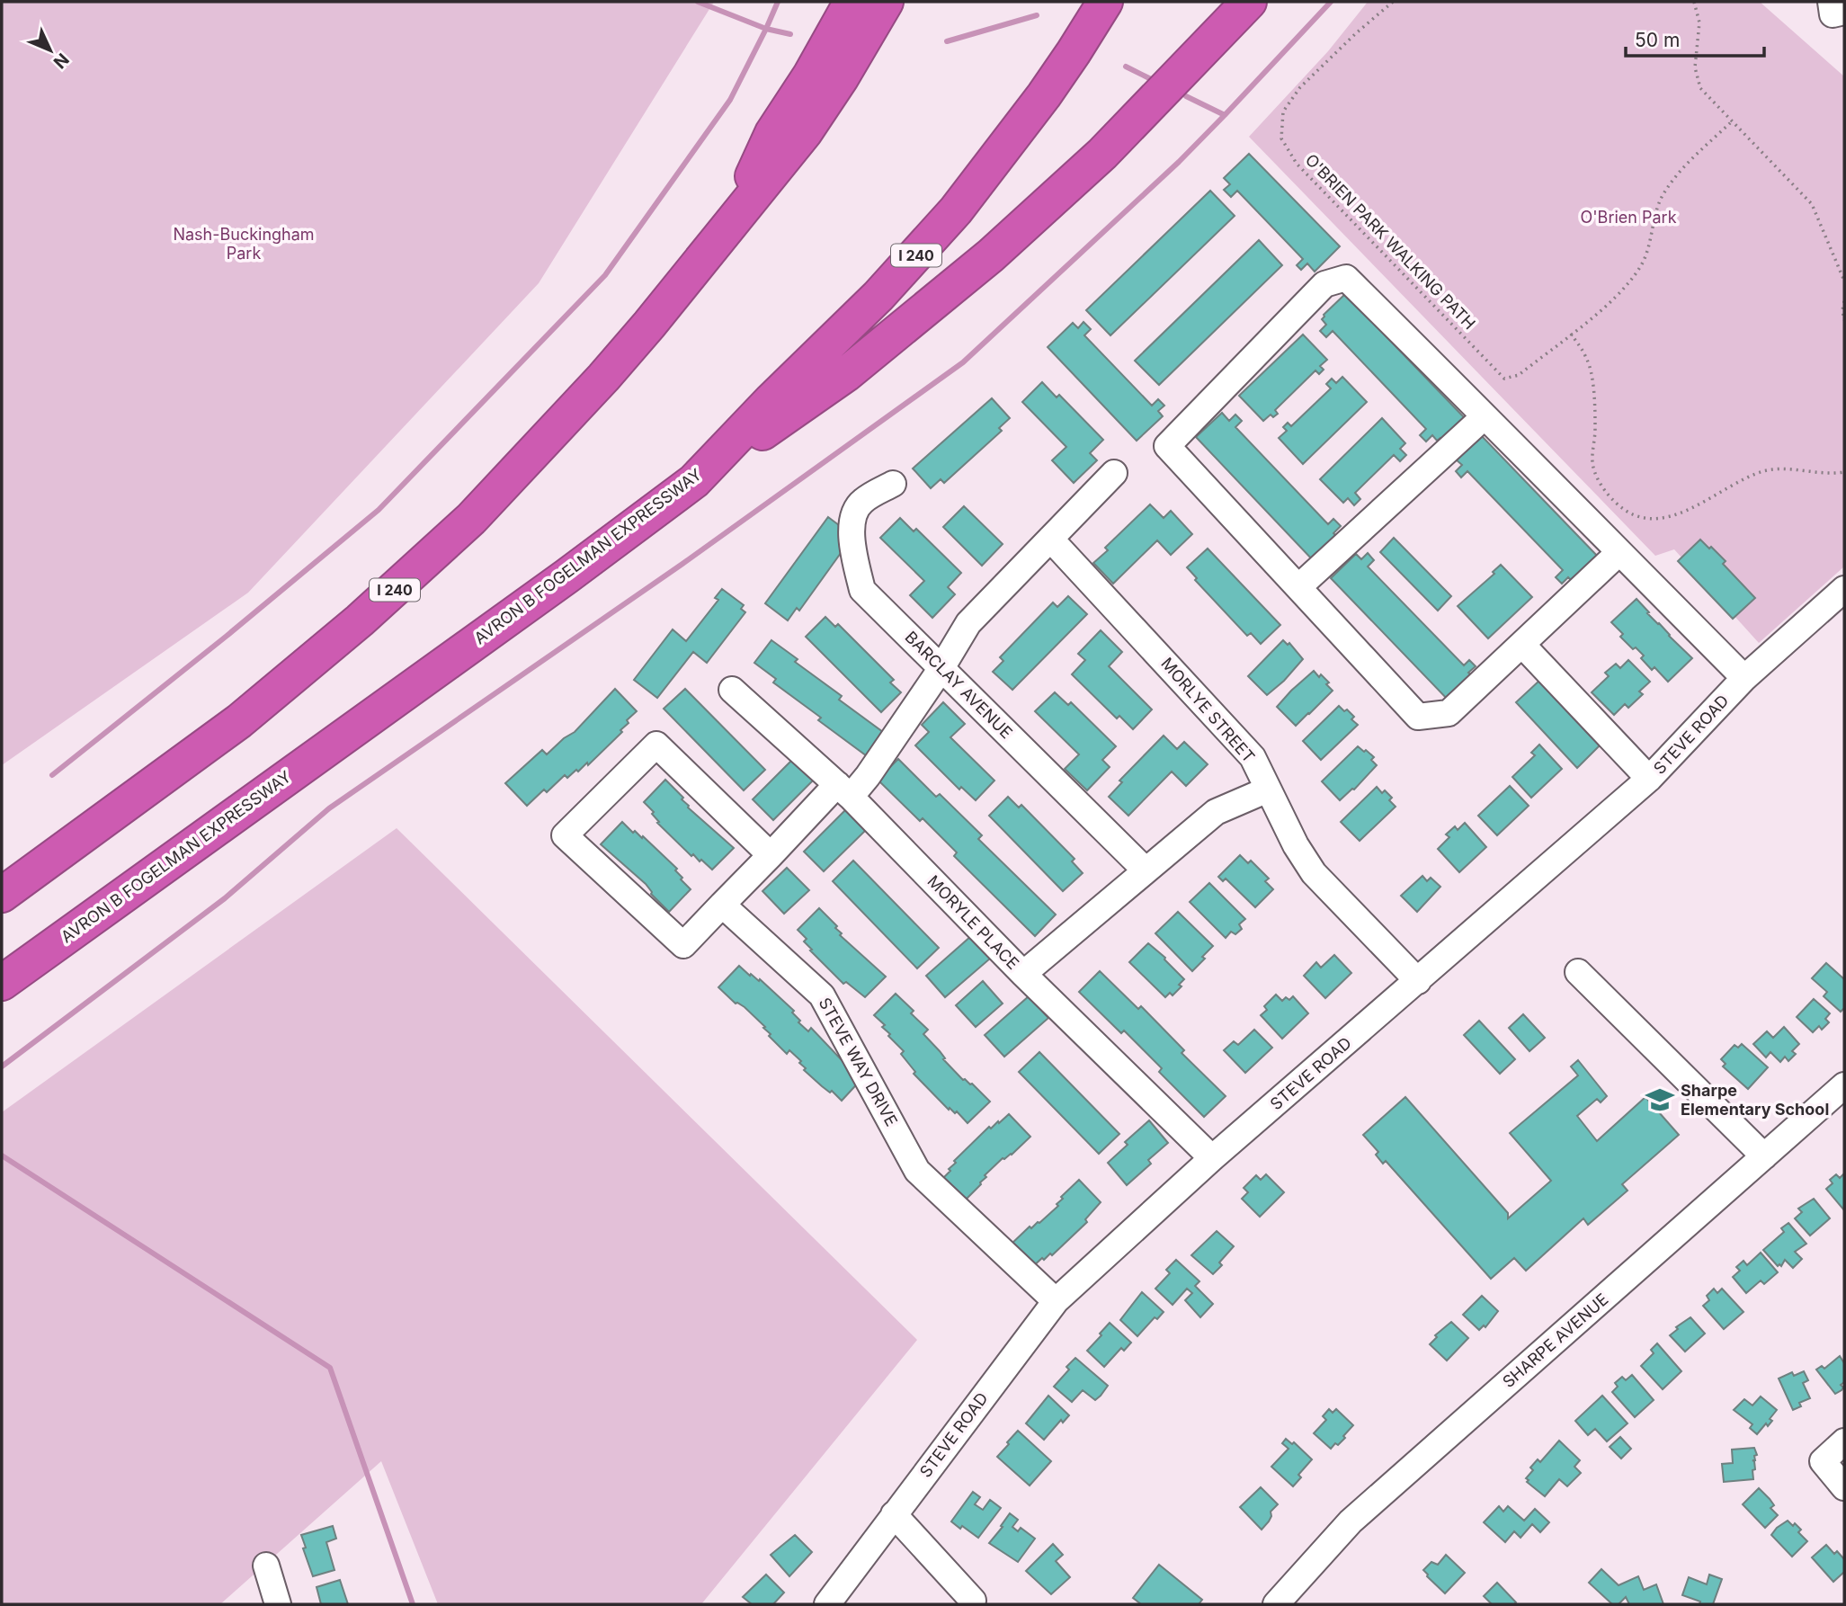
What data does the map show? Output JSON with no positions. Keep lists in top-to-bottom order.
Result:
{
  "streets": {
    "highway": ["I 240", "AVRON B FOGELMAN EXPRESSWAY"],
    "street": [
      "BARCLAY AVENUE",
      "MORLYE STREET",
      "STEVE ROAD",
      "MORYLE PLACE",
      "STEVE WAY DRIVE",
      "SHARPE AVENUE"
    ],
    "path": ["O'BRIEN PARK WALKING PATH"]
  },
  "crossings": [
    ["MORLYE STREET", "STEVE ROAD"],
    ["STEVE ROAD", "MORYLE PLACE"],
    ["STEVE ROAD", "STEVE WAY DRIVE"]
  ],
  "parks": ["O'Brien Park", "Nash-Buckingham Park"],
  "places": {
    "school or university": ["Sharpe Elementary School"]
  },
  "scale_bar": "50 m",
  "north": "bottom right"
}
